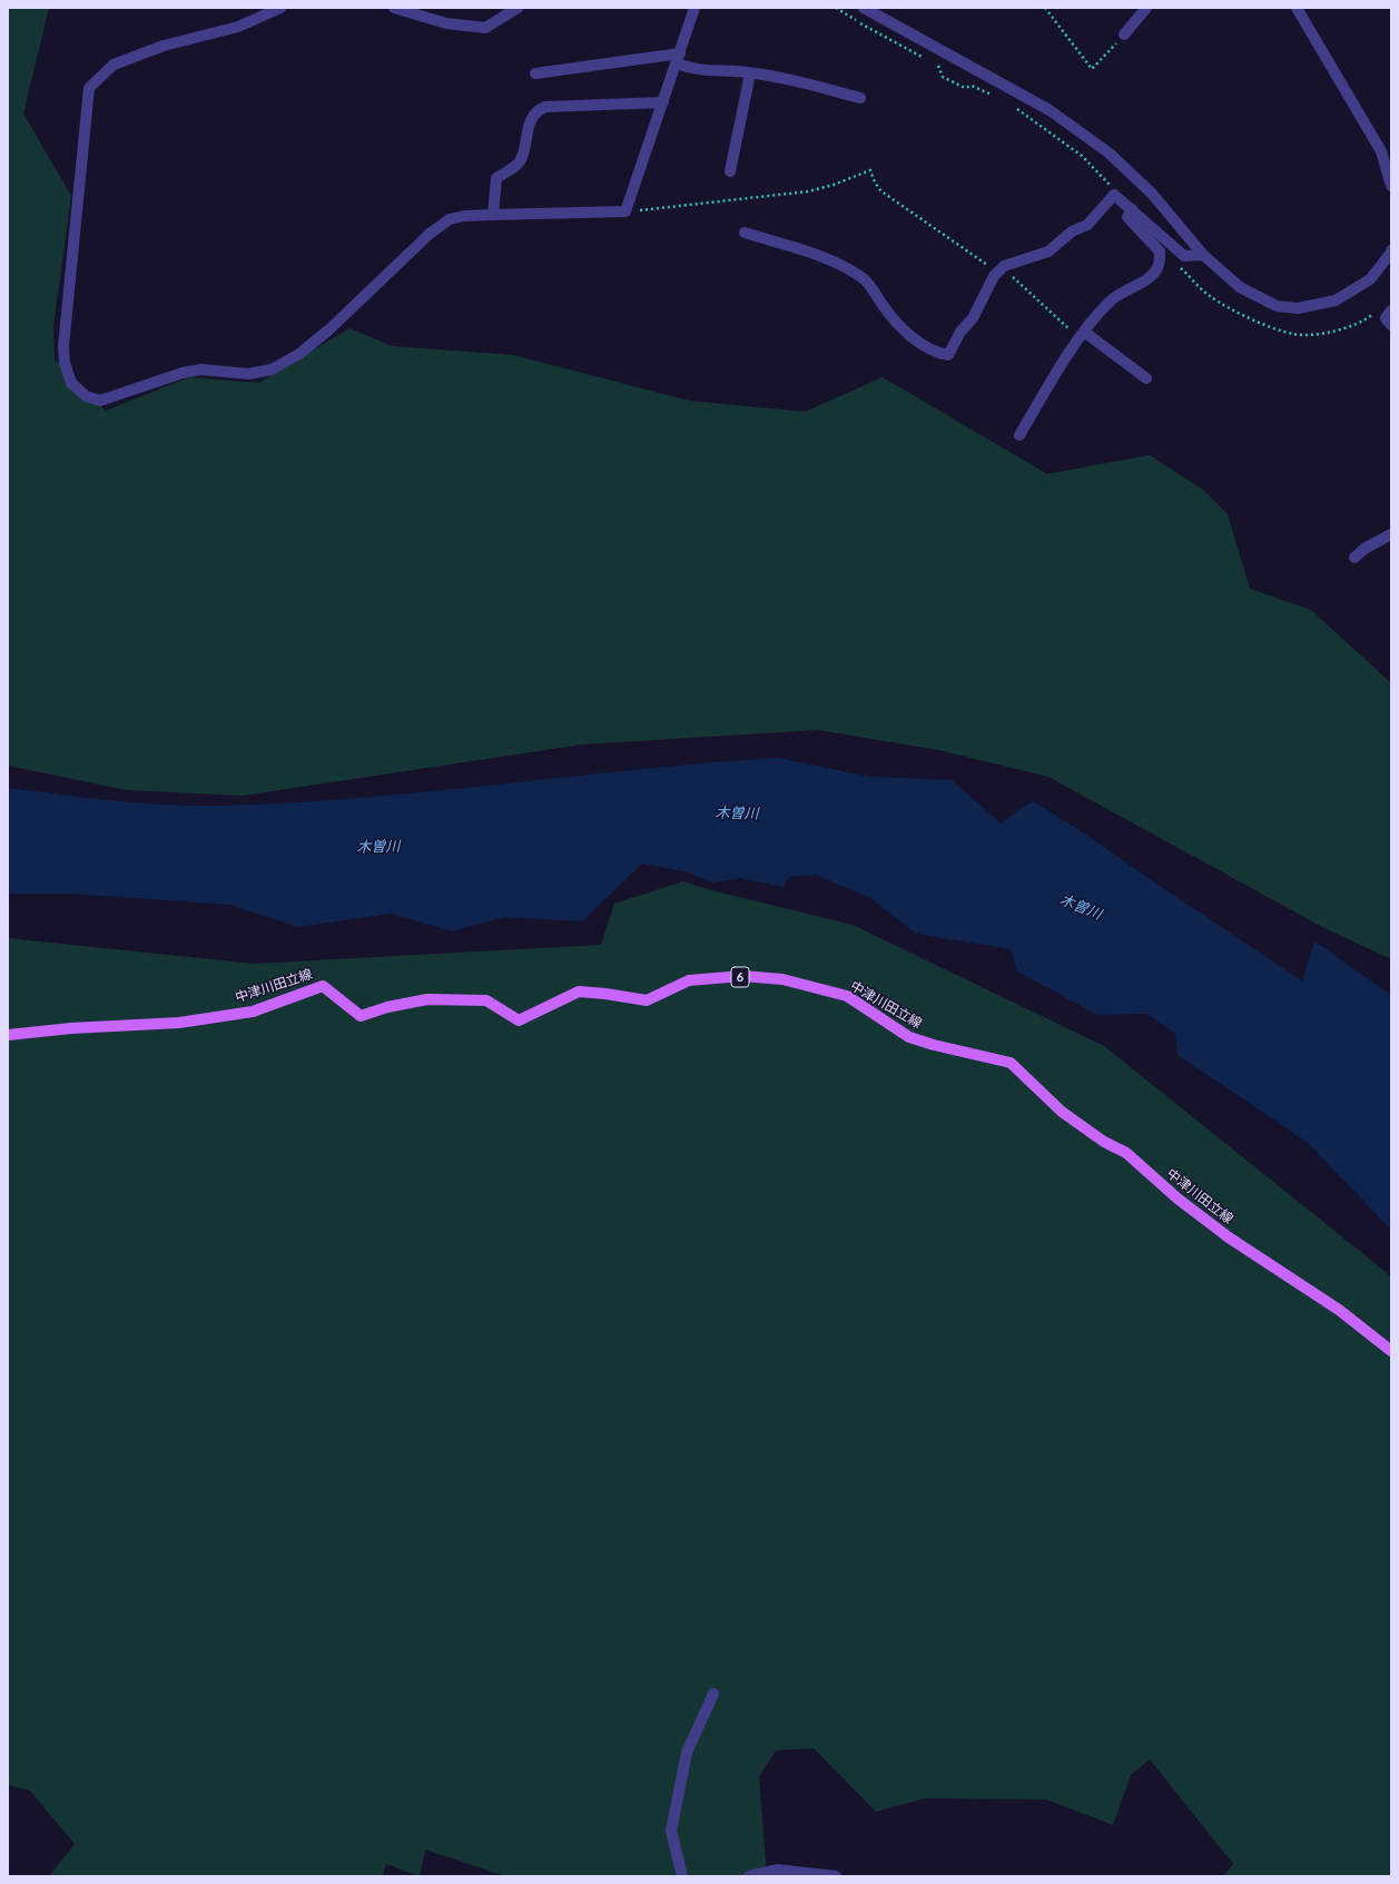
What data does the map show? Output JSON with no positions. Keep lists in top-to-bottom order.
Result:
{
  "streets": {
    "main road": ["6", "中津川田立線"]
  },
  "water": ["木曽川"]
}
